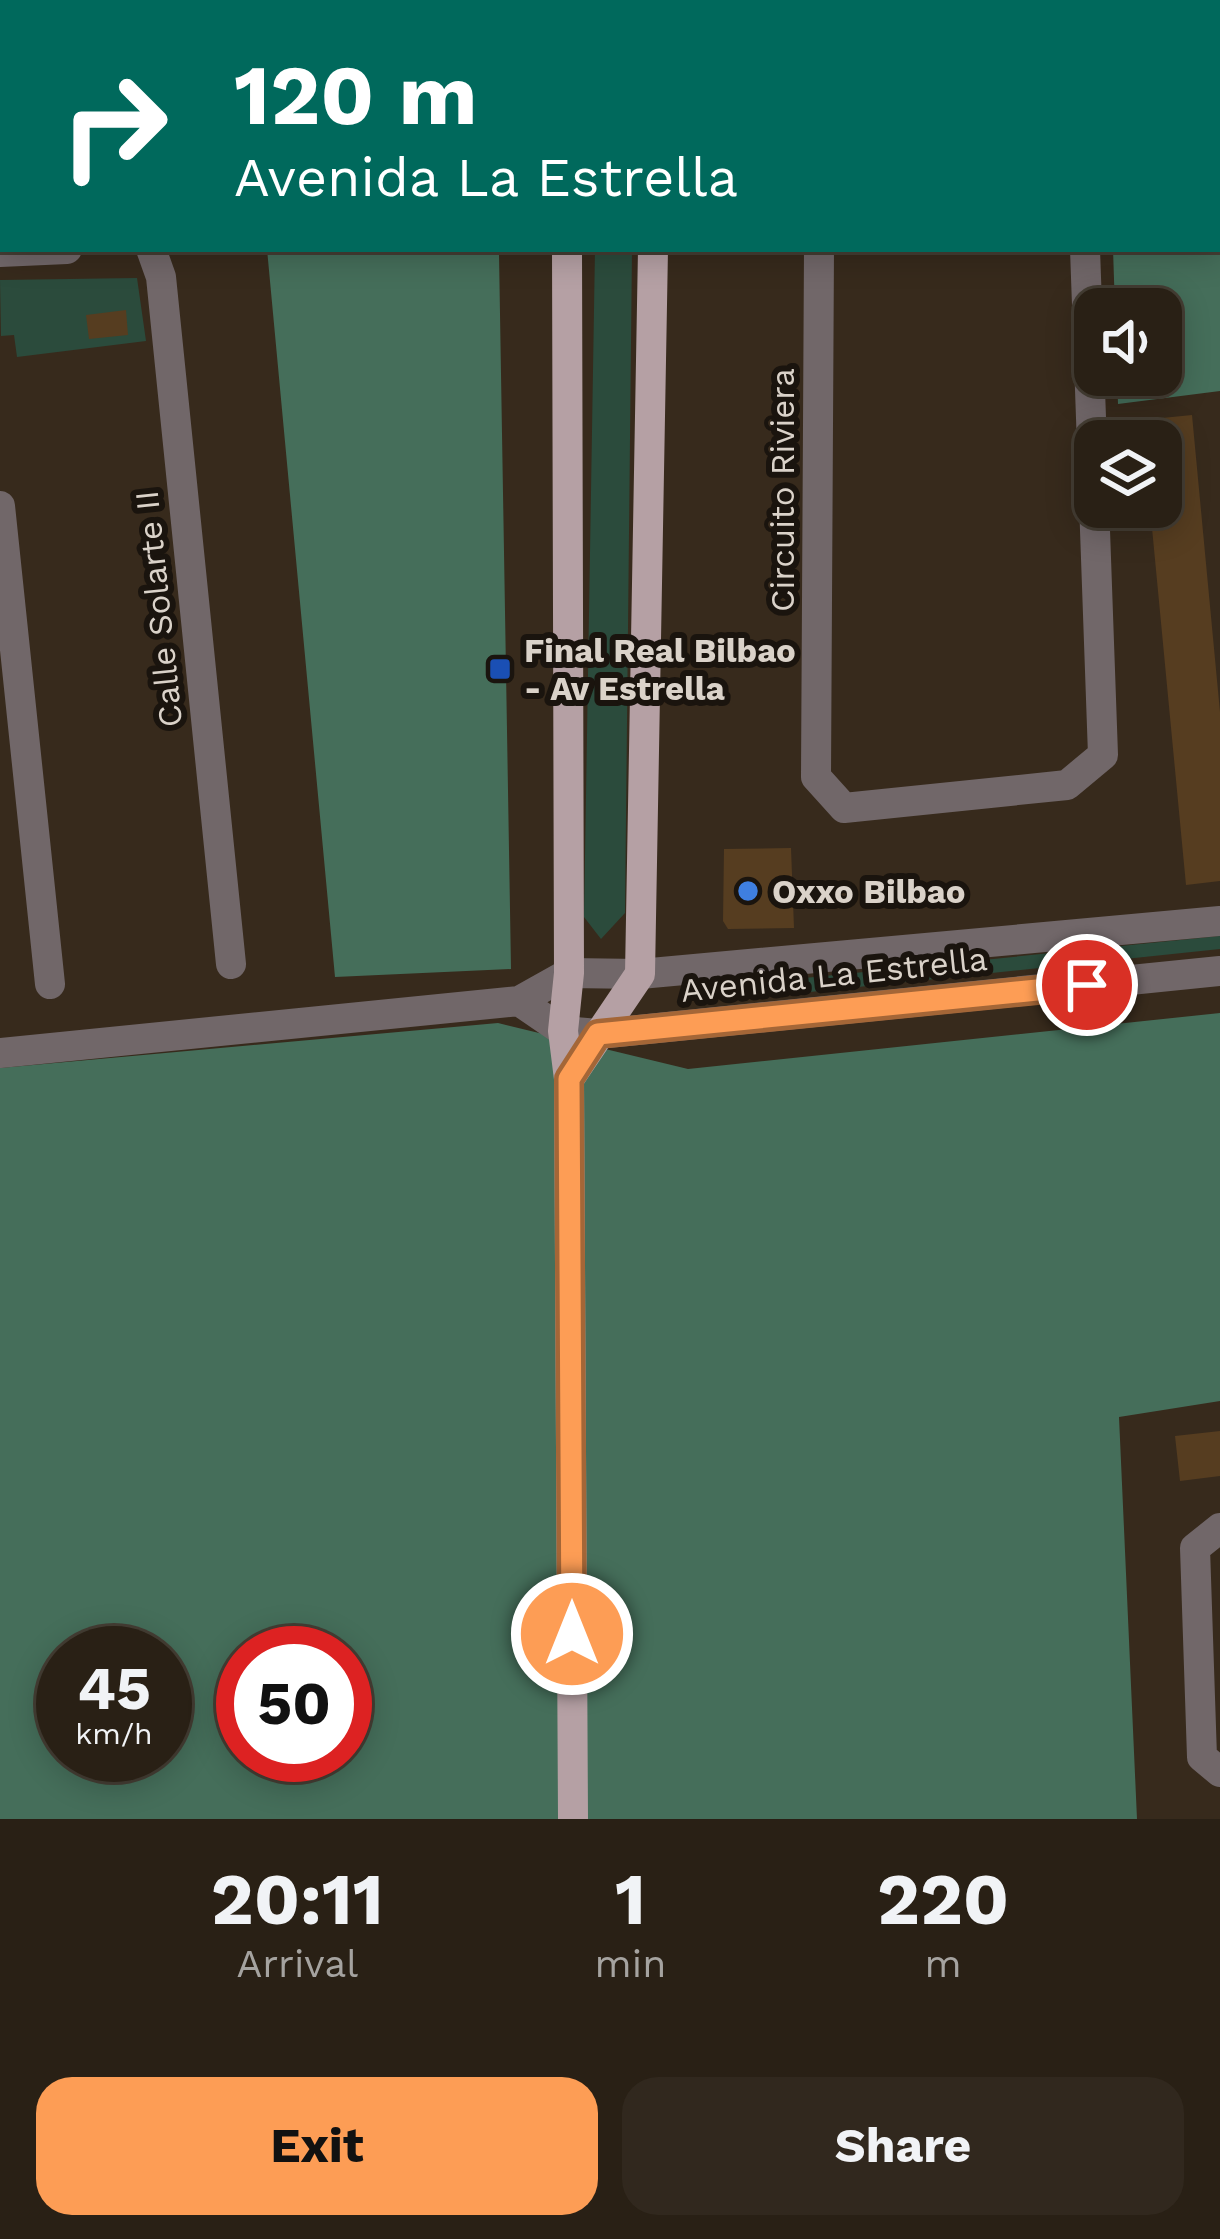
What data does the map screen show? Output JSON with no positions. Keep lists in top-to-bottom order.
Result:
{
  "streets": {
    "street": ["Circuito Riviera", "Calle Solarte II", "Avenida La Estrella"]
  },
  "places": {
    "transit": ["Final Real Bilbao - Av Estrella"],
    "other": ["Oxxo Bilbao"]
  },
  "page": {
    "turn": ["120 m", "Avenida La Estrella"],
    "speed": "45 km/h",
    "limit": "50",
    "eta": [
      "20:11",
      "Arrival",
      "1",
      "min",
      "220",
      "m"
    ],
    "buttons": ["Exit", "Share"]
  }
}
